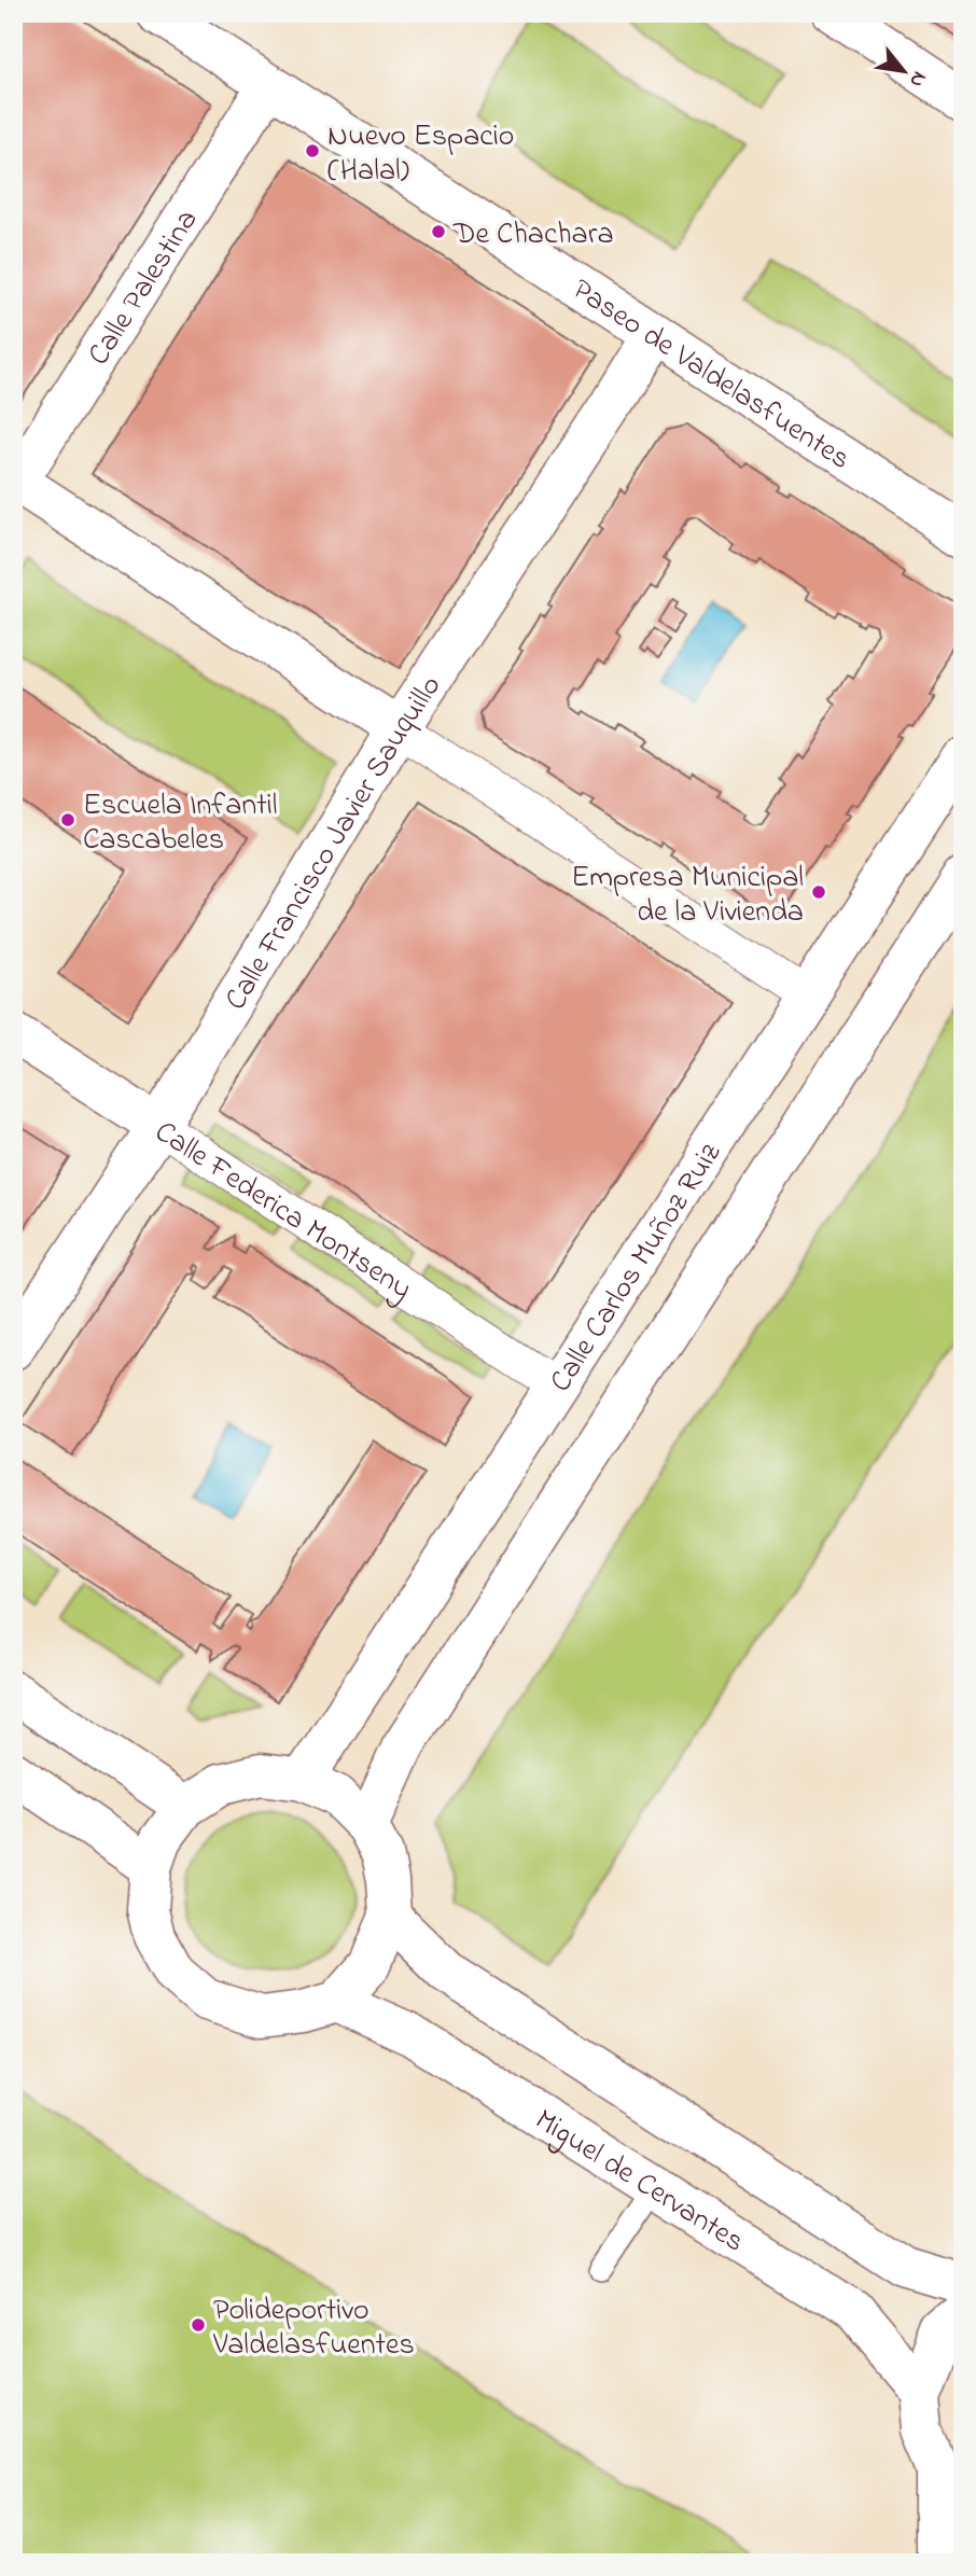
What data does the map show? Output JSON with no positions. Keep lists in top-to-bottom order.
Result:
{
  "streets": {
    "street": [
      "Calle Palestina",
      "Paseo de Valdelasfuentes",
      "Calle Francisco Javier Sauquillo",
      "Calle Federica Montseny",
      "Calle Carlos Muñoz Ruiz",
      "Miguel de Cervantes"
    ]
  },
  "crossings": [
    ["Calle Palestina", "Paseo de Valdelasfuentes"],
    ["Paseo de Valdelasfuentes", "Calle Francisco Javier Sauquillo"],
    ["Calle Francisco Javier Sauquillo", "Calle Federica Montseny"],
    ["Calle Federica Montseny", "Calle Carlos Muñoz Ruiz"],
    ["Calle Carlos Muñoz Ruiz", "Miguel de Cervantes"]
  ],
  "places": [
    "Nuevo Espacio (Halal)",
    "De Chachara",
    "Escuela Infantil Cascabeles",
    "Empresa Municipal de la Vivienda",
    "Polideportivo Valdelasfuentes"
  ],
  "north": "bottom right"
}
